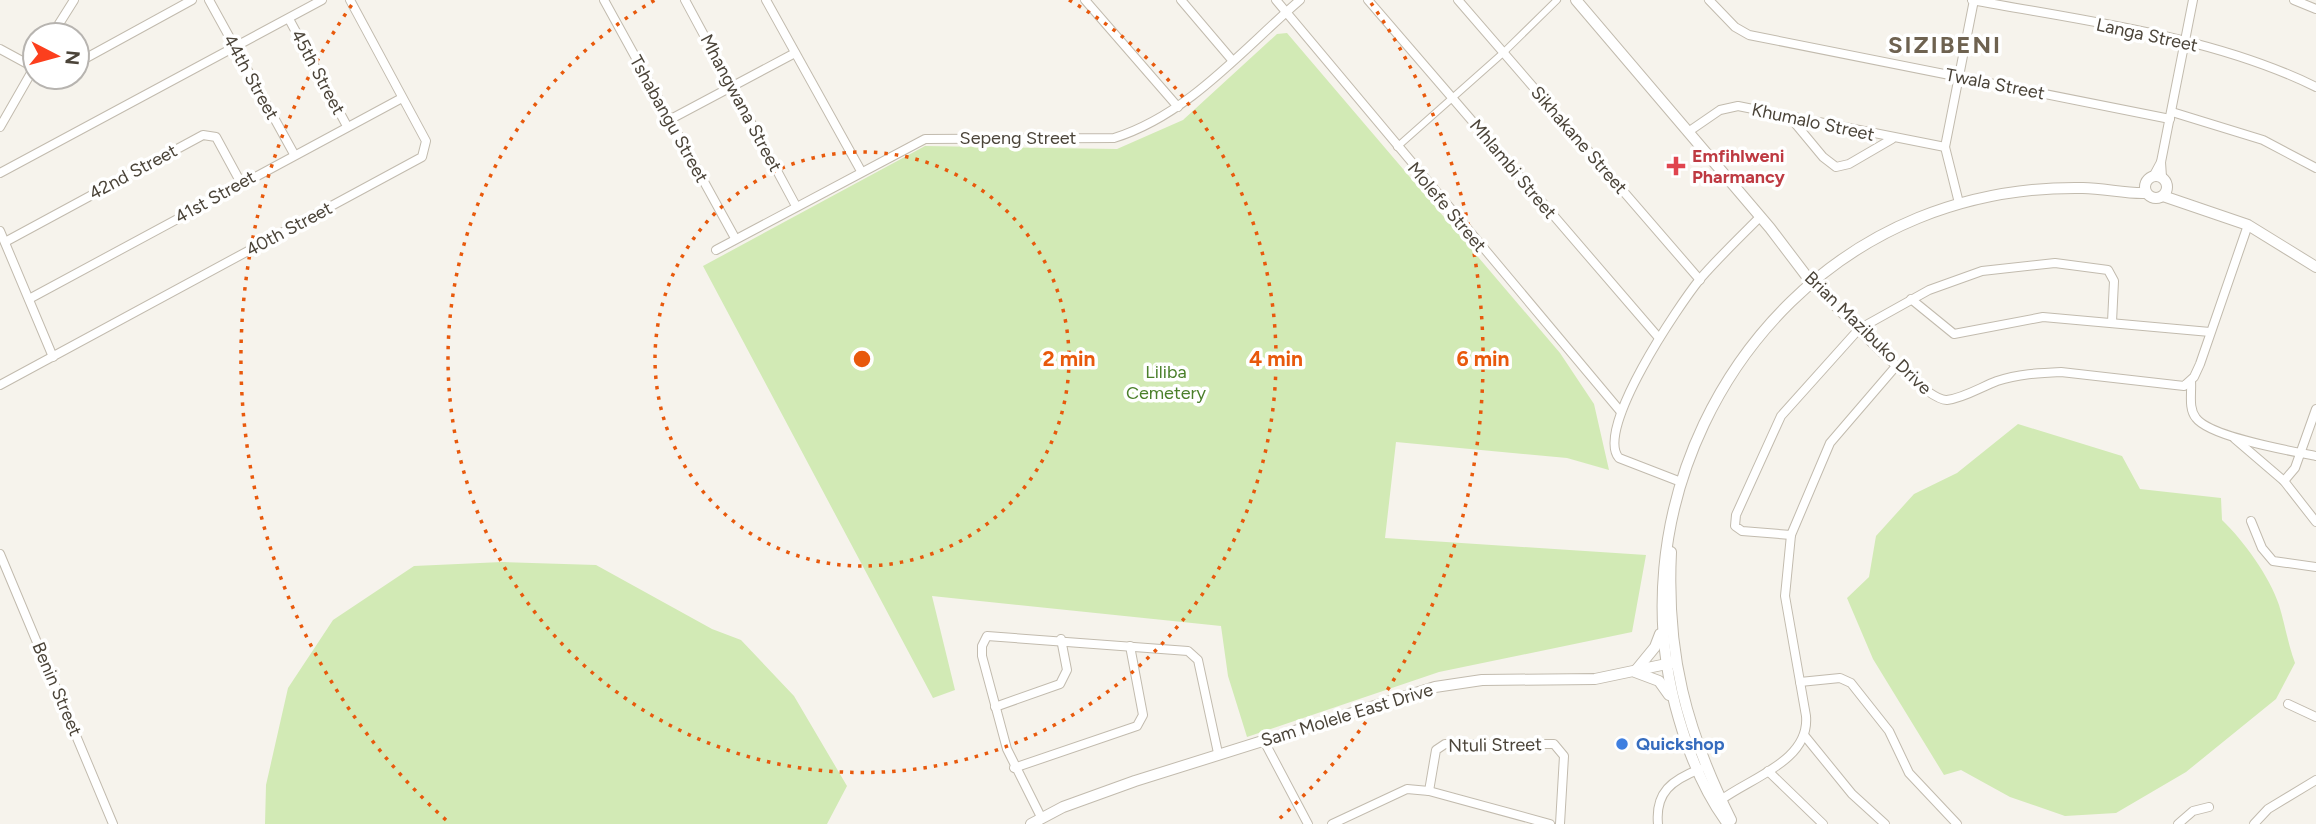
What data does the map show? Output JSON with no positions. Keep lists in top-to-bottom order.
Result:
{
  "streets": {
    "street": [
      "Langa Street",
      "45th Street",
      "44th Street",
      "Twala Street",
      "Mhangwana Street",
      "Tshabangu Street",
      "Khumalo Street",
      "Sepeng Street",
      "Sikhakane Street",
      "Mhlambi Street",
      "42nd Street",
      "41st Street",
      "Molefe Street",
      "40th Street",
      "Brian Mazibuko Drive",
      "Benin Street",
      "Sam Molele East Drive",
      "Ntuli Street"
    ]
  },
  "crossings": [
    ["45th Street", "41st Street"],
    ["44th Street", "41st Street"],
    ["Mhangwana Street", "Sepeng Street"],
    ["Tshabangu Street", "Sepeng Street"],
    ["Khumalo Street", "Brian Mazibuko Drive"],
    ["Sepeng Street", "Molefe Street"],
    ["42nd Street", "41st Street"],
    ["41st Street", "40th Street"]
  ],
  "districts": ["SIZIBENI"],
  "parks": ["Liliba Cemetery"],
  "places": {
    "health": ["Emfihlweni Pharmancy"],
    "other": ["Quickshop"]
  },
  "north": "right",
  "rings": ["2 min", "4 min", "6 min"]
}
